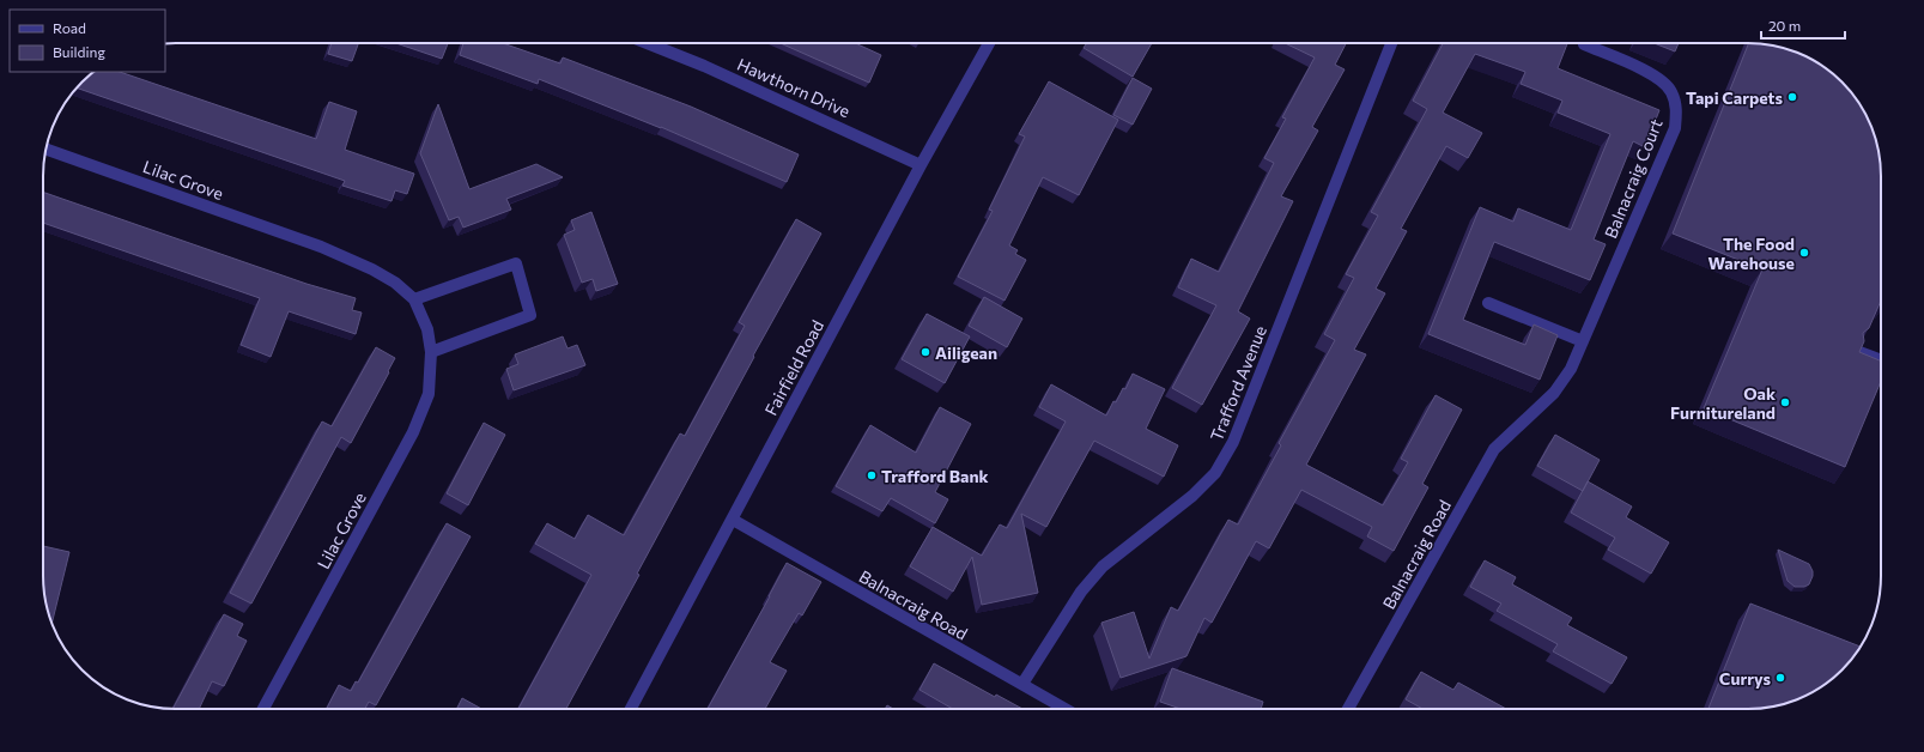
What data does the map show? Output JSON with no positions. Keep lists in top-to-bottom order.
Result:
{
  "streets": {
    "street": [
      "Hawthorn Drive",
      "Balnacraig Court",
      "Lilac Grove",
      "Fairfield Road",
      "Trafford Avenue",
      "Balnacraig Road"
    ]
  },
  "crossings": [
    ["Hawthorn Drive", "Fairfield Road"],
    ["Balnacraig Court", "Balnacraig Road"],
    ["Fairfield Road", "Balnacraig Road"],
    ["Trafford Avenue", "Balnacraig Road"]
  ],
  "places": [
    "Tapi Carpets",
    "The Food Warehouse",
    "Ailigean",
    "Oak Furnitureland",
    "Trafford Bank",
    "Currys"
  ],
  "legend": ["Road", "Building"],
  "scale_bar": "20 m"
}
